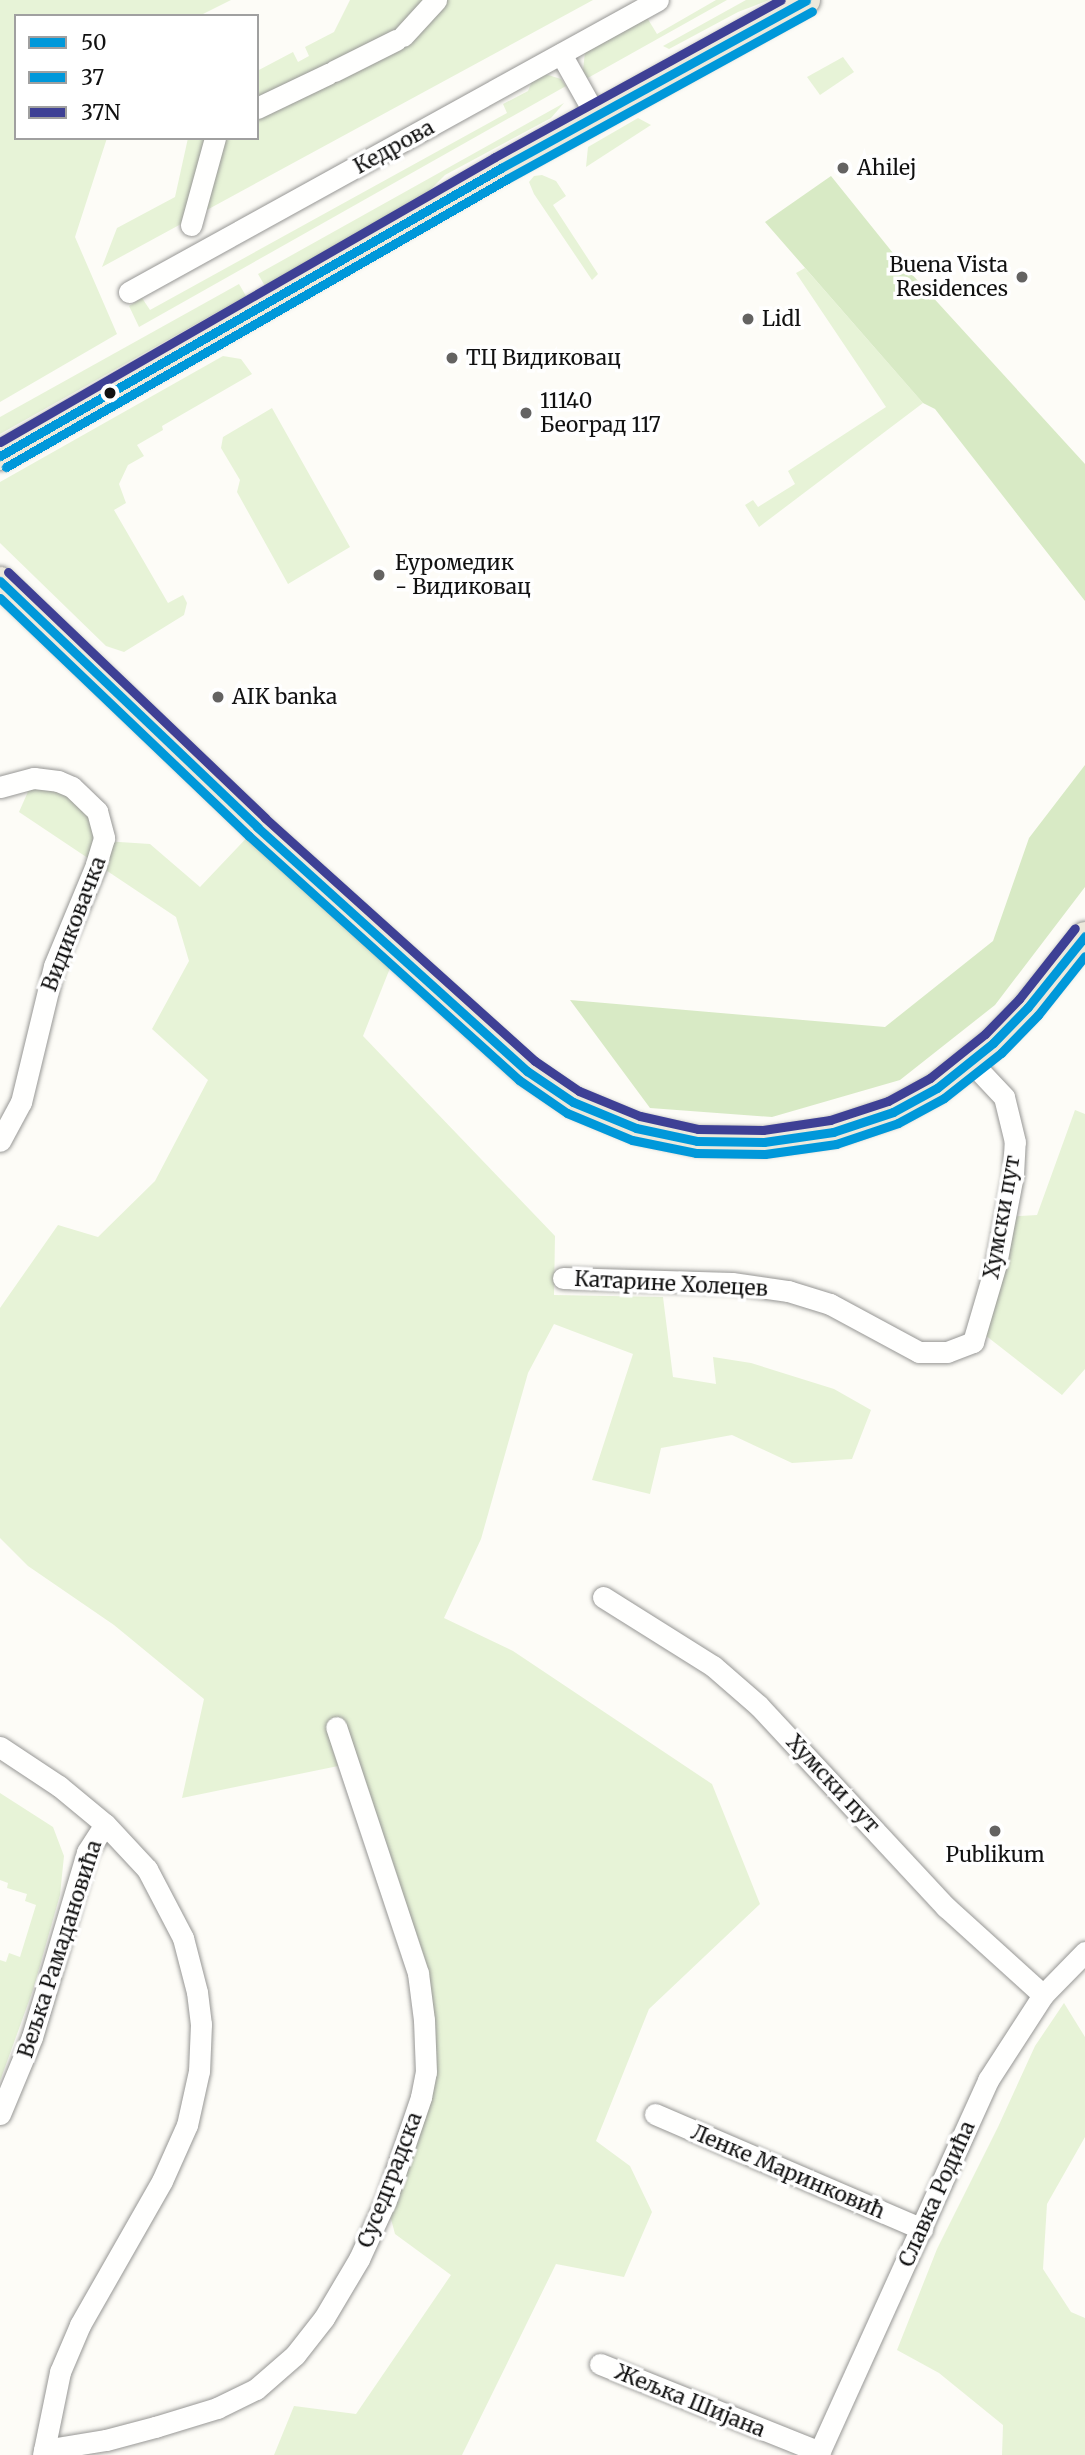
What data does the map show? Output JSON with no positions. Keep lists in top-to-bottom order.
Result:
{
  "streets": {
    "street": [
      "Кедрова",
      "Видиковачка",
      "Хумски пут",
      "Катарине Холецев",
      "Вељка Рамадановића",
      "Ленке Маринковић",
      "Суседградска",
      "Славка Родића",
      "Жељка Шијана"
    ]
  },
  "crossings": [
    ["Хумски пут", "Катарине Холецев"],
    ["Хумски пут", "Славка Родића"],
    ["Вељка Рамадановића", "Суседградска"],
    ["Ленке Маринковић", "Славка Родића"],
    ["Славка Родића", "Жељка Шијана"]
  ],
  "places": [
    "Ahilej",
    "Buena Vista Residences",
    "Lidl",
    "ТЦ Видиковац",
    "11140 Београд 117",
    "Еуромедик - Видиковац",
    "AIK banka",
    "Publikum"
  ],
  "lines": ["transit line 50", "transit line 37N", "transit line 37"],
  "legend": ["50", "37", "37N"]
}
